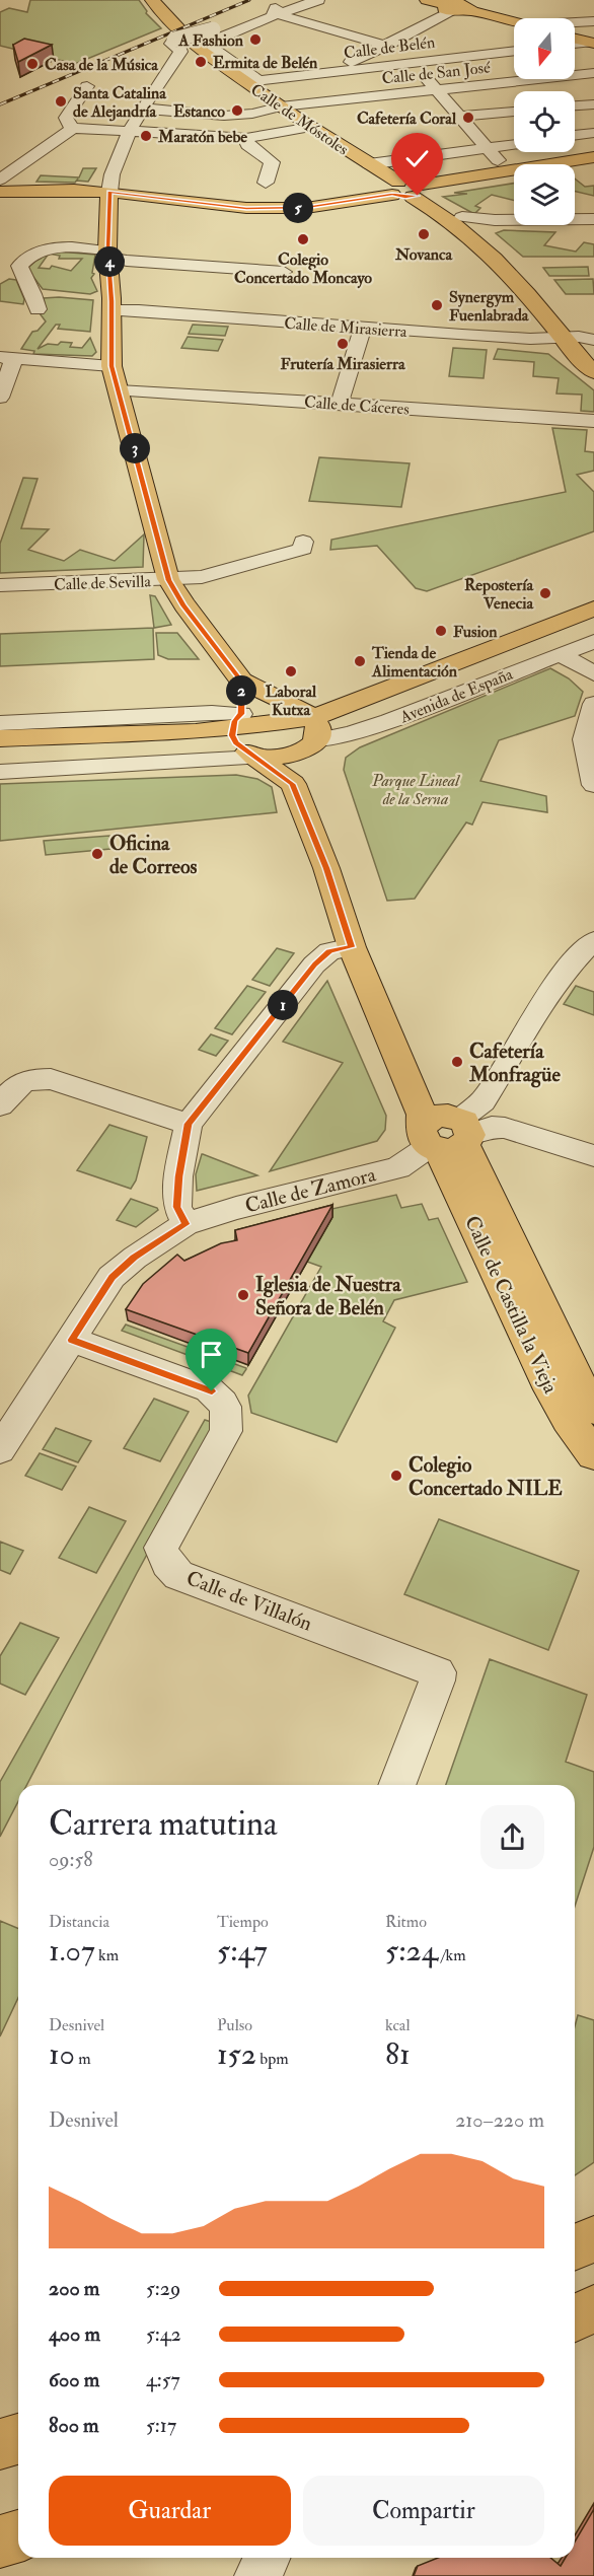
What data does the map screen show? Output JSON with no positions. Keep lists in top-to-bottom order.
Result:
{
  "streets": {
    "main road": ["Calle de Móstoles", "Avenida de España", "Calle de Castilla la Vieja"],
    "street": [
      "Calle de Belén",
      "Calle de San José",
      "Calle de Mirasierra",
      "Calle de Cáceres",
      "Calle de Sevilla",
      "Calle de Zamora",
      "Calle de Villalón"
    ]
  },
  "crossings": [
    ["Calle de Belén", "Calle de Móstoles"],
    ["Calle de San José", "Calle de Móstoles"],
    ["Avenida de España", "Calle de Castilla la Vieja"],
    ["Calle de Zamora", "Calle de Castilla la Vieja"],
    ["Calle de Zamora", "Calle de Villalón"]
  ],
  "parks": ["Parque Lineal de la Serna"],
  "places": [
    "A Fashion",
    "Ermita de Belén",
    "Casa de la Música",
    "Santa Catalina de Alejandría",
    "Estanco",
    "Cafetería Coral",
    "Maratón bebe",
    "Novanca",
    "Colegio Concertado Moncayo",
    "Synergym Fuenlabrada",
    "Frutería Mirasierra",
    "Repostería Venecia",
    "Fusion",
    "Tienda de Alimentación",
    "Laboral Kutxa",
    "Oficina de Correos",
    "Cafetería Monfragüe",
    "Iglesia de Nuestra Señora de Belén",
    "Colegio Concertado NILE"
  ],
  "north": "bottom",
  "page": {
    "pins": [
      "5",
      "4",
      "3",
      "2",
      "1"
    ],
    "heading": ["Carrera matutina", "09:58"],
    "stats": [
      ["Distancia", "1.07 km"],
      ["Tiempo", "5:47"],
      ["Ritmo", "5:24 /km"],
      ["Desnivel", "10 m"],
      ["Pulso", "152 bpm"],
      ["kcal", "81"]
    ],
    "chart": ["Desnivel", "210–220 m"],
    "list": [
      {
        "name": "200 m",
        "note": "5:29"
      },
      {
        "name": "400 m",
        "note": "5:42"
      },
      {
        "name": "600 m",
        "note": "4:57"
      },
      {
        "name": "800 m",
        "note": "5:17"
      }
    ],
    "buttons": ["Guardar", "Compartir"]
  }
}
